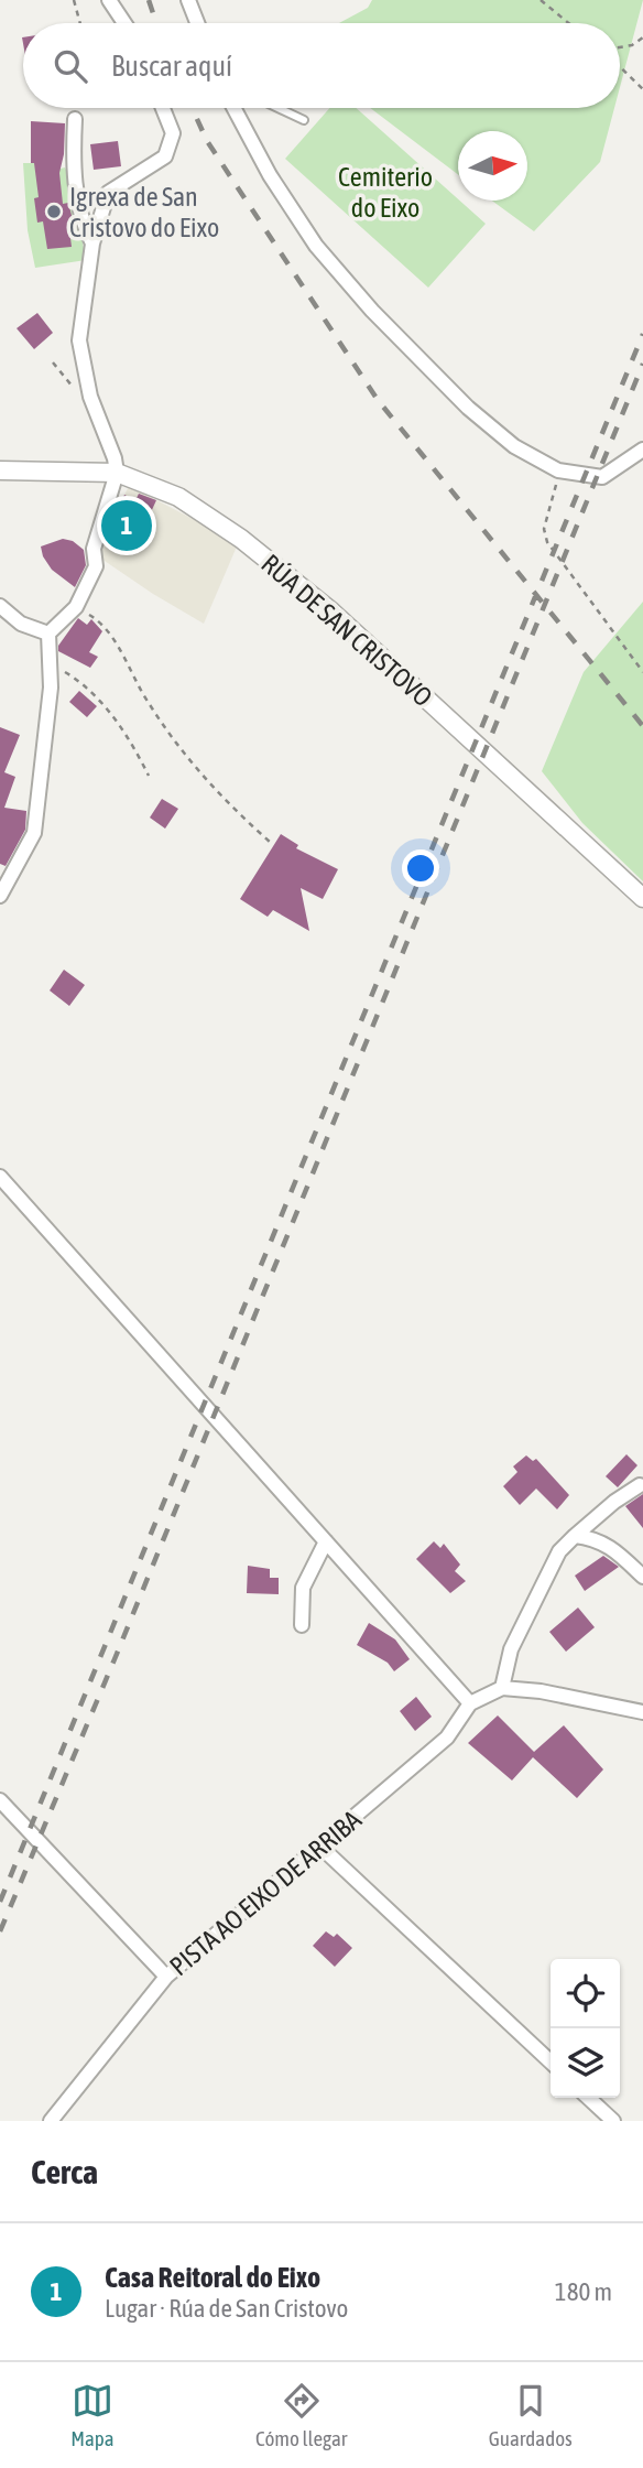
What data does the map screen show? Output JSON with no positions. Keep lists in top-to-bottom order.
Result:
{
  "streets": {
    "street": ["RÚA DE SAN CRISTOVO", "PISTA AO EIXO DE ARRIBA"]
  },
  "parks": ["Cemiterio do Eixo"],
  "places": ["Igrexa de San Cristovo do Eixo"],
  "north": "right",
  "page": {
    "search": "Buscar aquí",
    "pins": "1",
    "heading": "Cerca",
    "list": [
      {
        "mark": "1",
        "name": "Casa Reitoral do Eixo",
        "note": "Lugar · Rúa de San Cristovo",
        "value": "180 m"
      }
    ],
    "nav": ["Mapa", "Cómo llegar", "Guardados"]
  }
}
